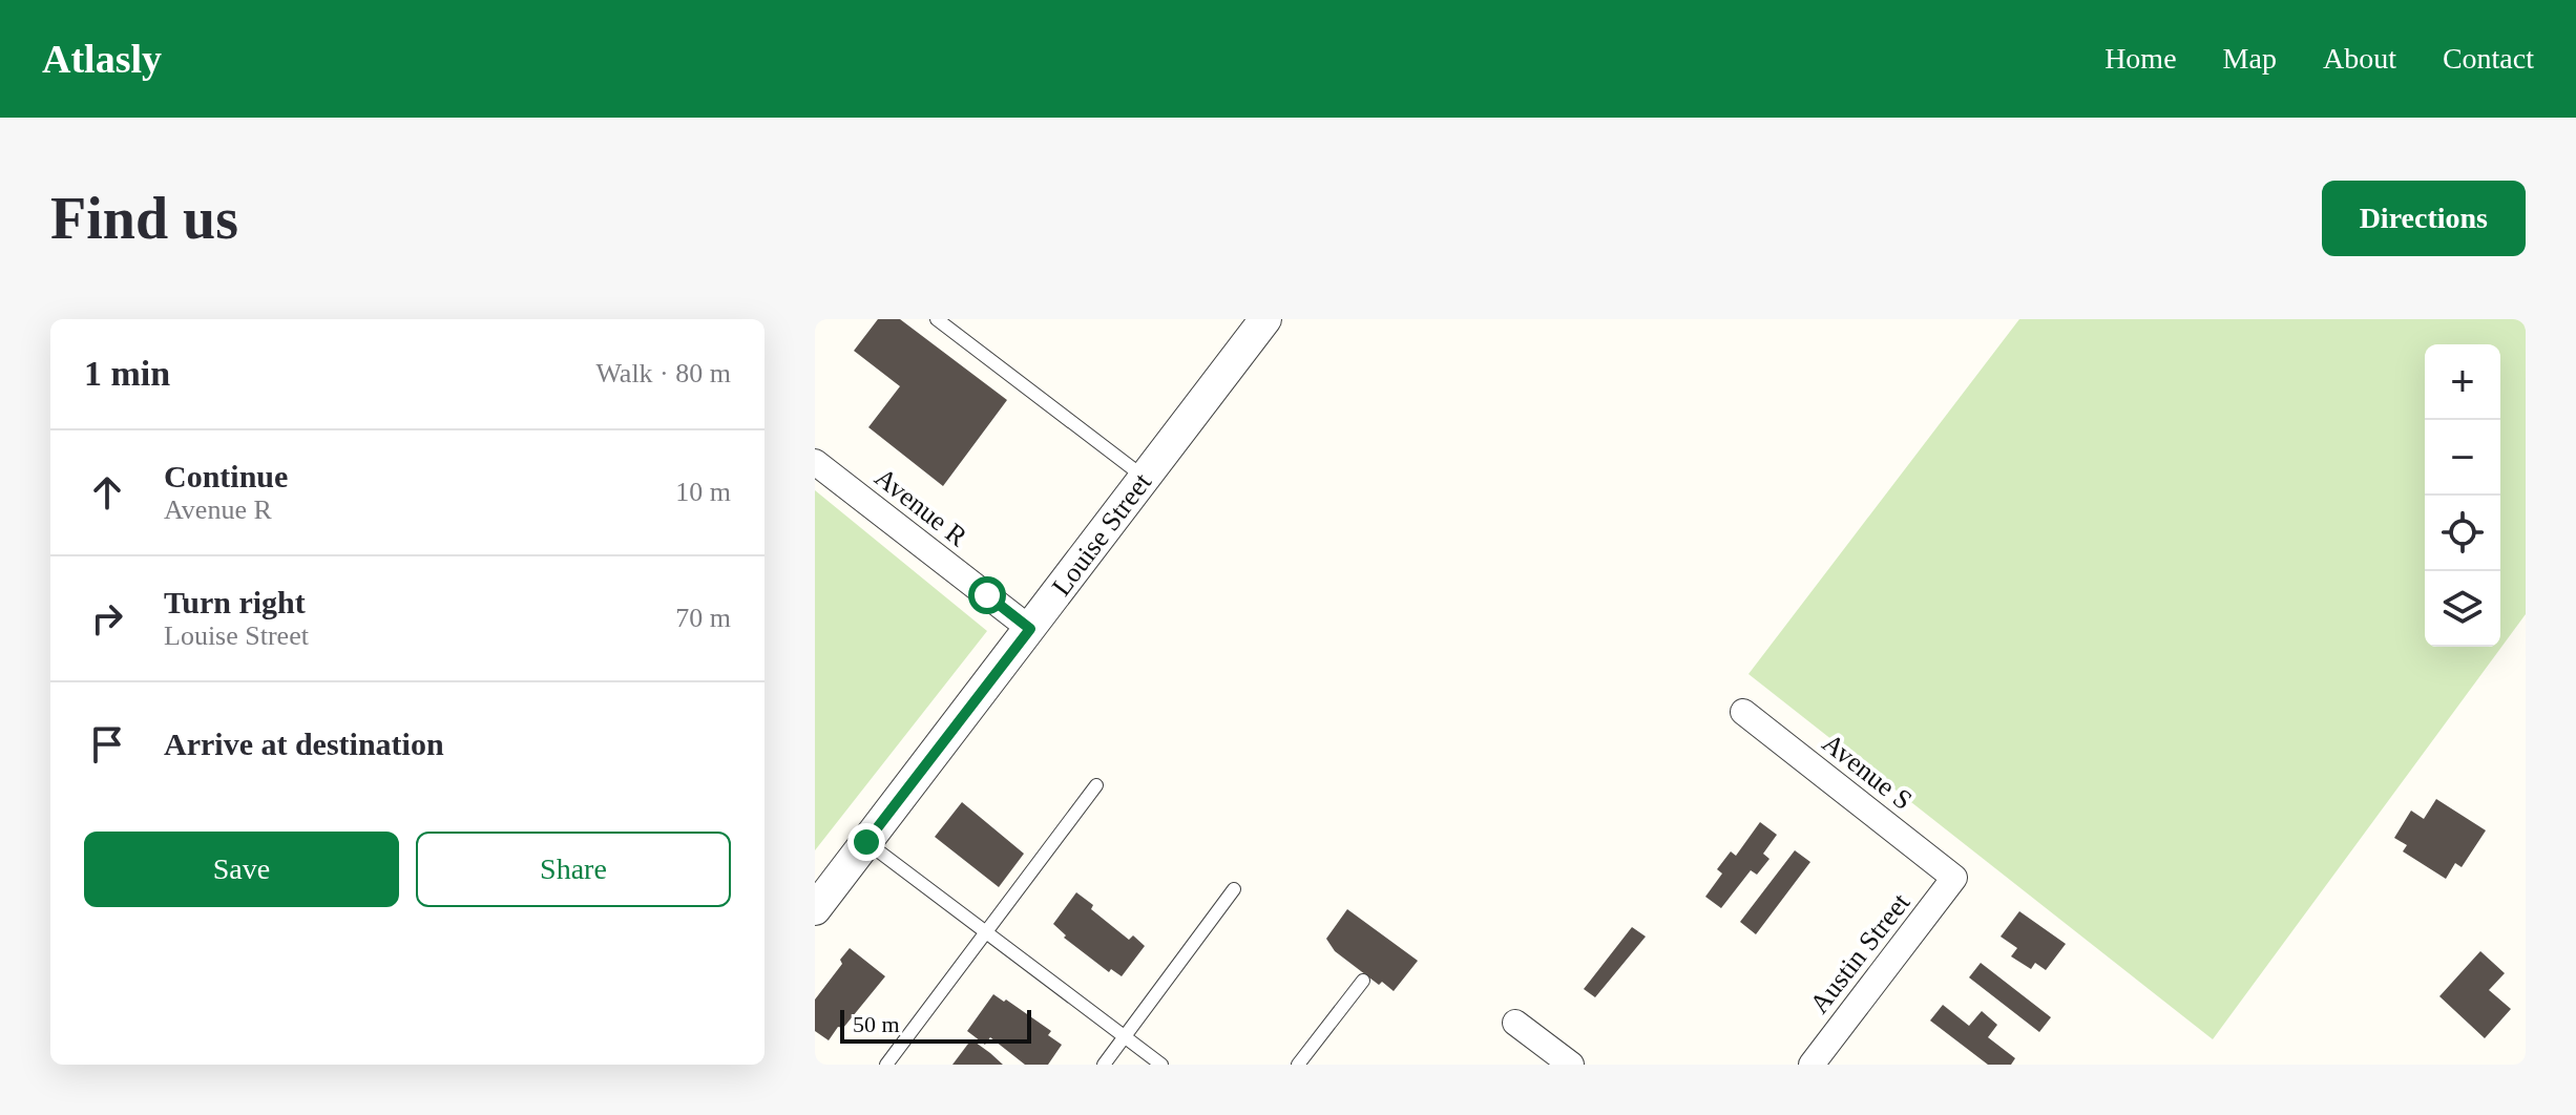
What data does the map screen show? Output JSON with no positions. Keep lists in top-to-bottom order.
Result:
{
  "streets": {
    "street": [
      "Avenue R",
      "Louise Street",
      "Avenue S",
      "Austin Street"
    ]
  },
  "crossings": [
    ["Avenue R", "Louise Street"],
    ["Avenue S", "Austin Street"]
  ],
  "scale_bar": "50 m",
  "page": {
    "header": "Atlasly",
    "nav": [
      "Home",
      "Map",
      "About",
      "Contact"
    ],
    "buttons": [
      "Directions",
      ["Save", "Share"]
    ],
    "title": "Find us",
    "heading": ["1 min", "Walk · 80 m"],
    "map_buttons": ["+", "−"],
    "list": [
      ["Continue", "Avenue R", "10 m"],
      ["Turn right", "Louise Street", "70 m"],
      "Arrive at destination"
    ],
    "scale": "50 m"
  }
}
